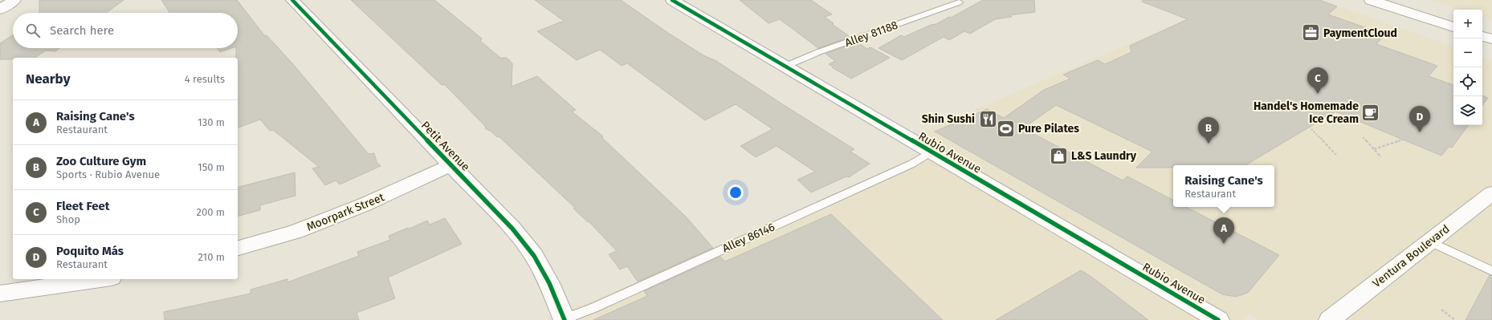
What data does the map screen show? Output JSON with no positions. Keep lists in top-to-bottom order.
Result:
{
  "streets": {
    "street": [
      "Petit Avenue",
      "Rubio Avenue",
      "Moorpark Street",
      "Ventura Boulevard"
    ],
    "lane": ["Alley 81188", "Alley 86146"]
  },
  "crossings": [
    ["Alley 81188", "Rubio Avenue"],
    ["Petit Avenue", "Moorpark Street"],
    ["Petit Avenue", "Alley 86146"],
    ["Rubio Avenue", "Alley 86146"]
  ],
  "places": {
    "office": ["PaymentCloud"],
    "cafe": ["Handel's Homemade Ice Cream"],
    "restaurant": ["Shin Sushi"],
    "sports": ["Pure Pilates"],
    "shop": ["L&S Laundry"]
  },
  "page": {
    "map_buttons": ["+", "−"],
    "search": "Search here",
    "heading": ["Nearby", "4 results"],
    "pins": [
      "C",
      "D",
      "B",
      "A"
    ],
    "list": [
      {
        "mark": "A",
        "name": "Raising Cane's",
        "note": "Restaurant",
        "value": "130 m"
      },
      {
        "mark": "B",
        "name": "Zoo Culture Gym",
        "note": "Sports · Rubio Avenue",
        "value": "150 m"
      },
      {
        "mark": "C",
        "name": "Fleet Feet",
        "note": "Shop",
        "value": "200 m"
      },
      {
        "mark": "D",
        "name": "Poquito Más",
        "note": "Restaurant",
        "value": "210 m"
      }
    ],
    "popup": ["Raising Cane's", "Restaurant"]
  }
}
